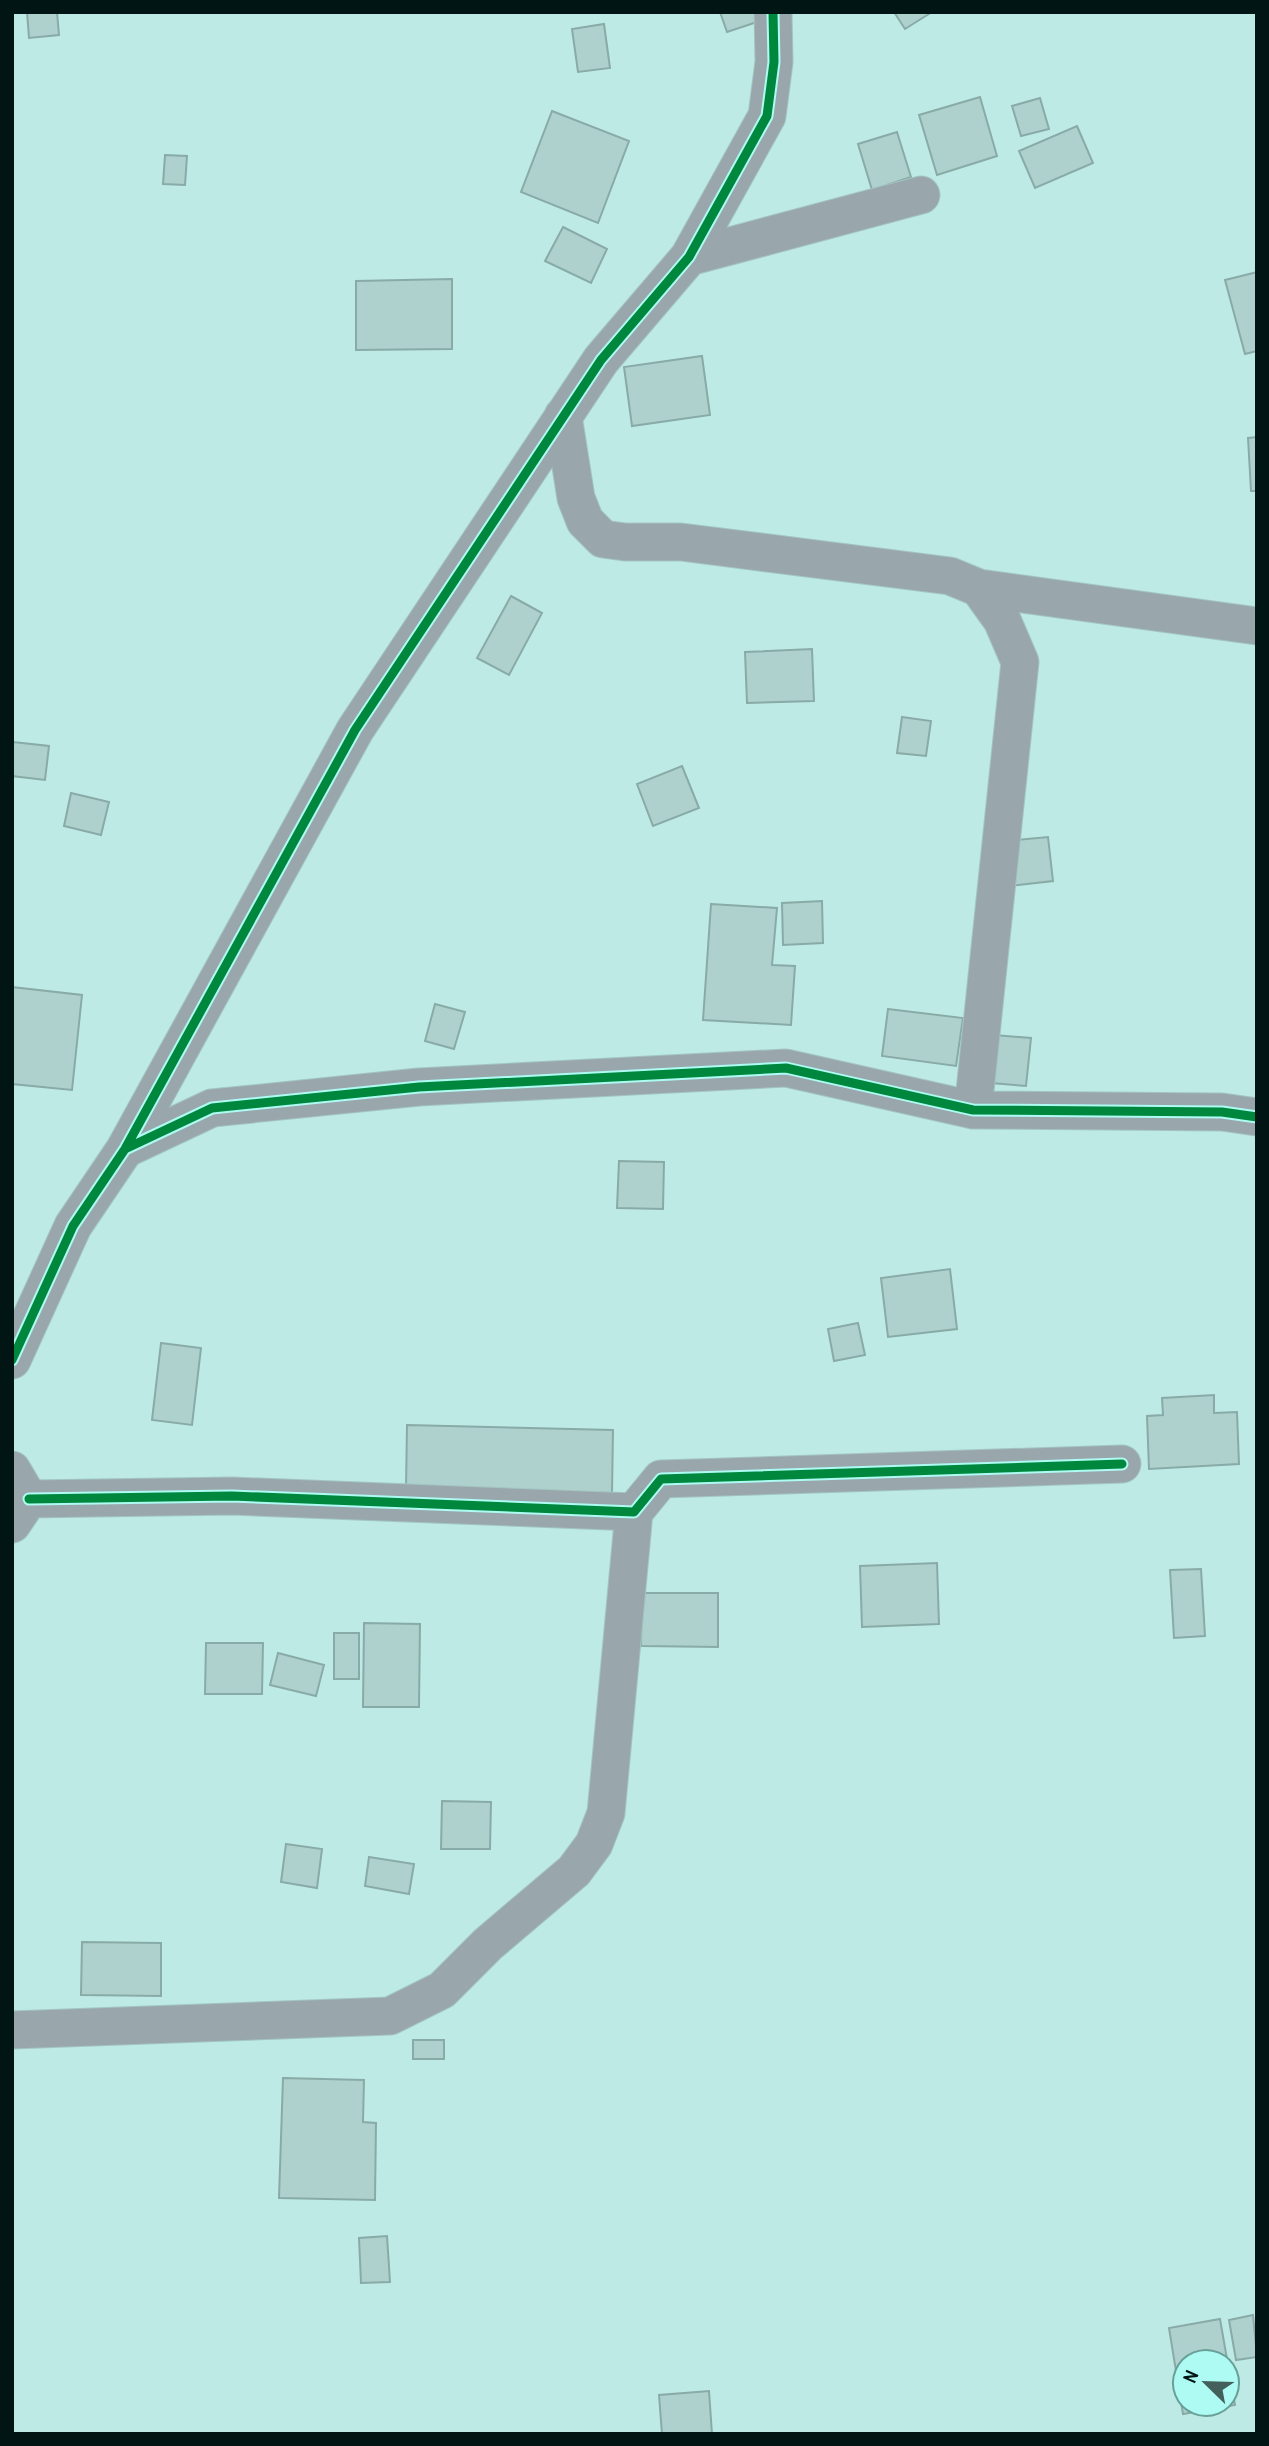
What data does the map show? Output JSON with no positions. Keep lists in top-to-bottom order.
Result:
{
  "north": "top left"
}
